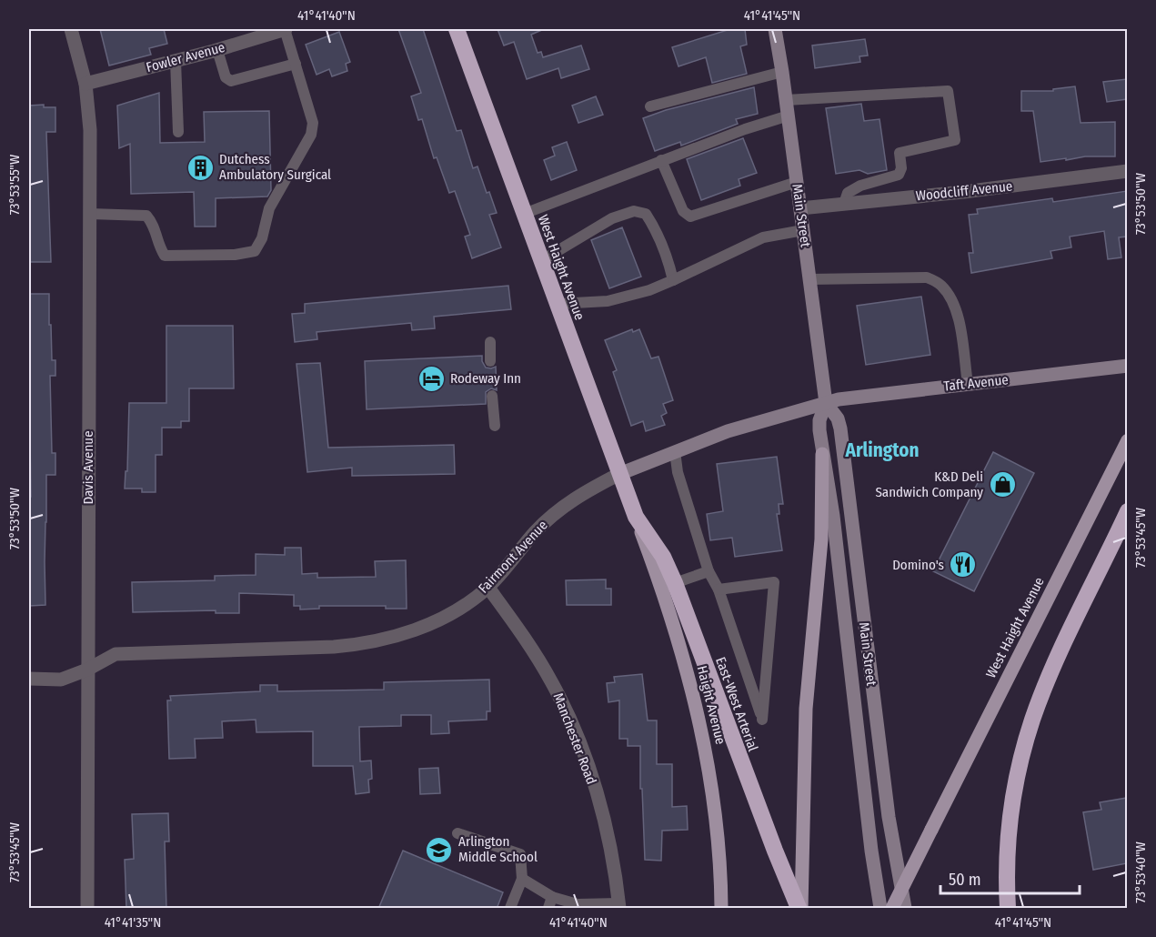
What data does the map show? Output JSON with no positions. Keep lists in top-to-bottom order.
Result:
{
  "streets": {
    "highway": ["West Haight Avenue", "East-West Arterial"],
    "main road": ["Haight Avenue"],
    "street": [
      "Fowler Avenue",
      "Woodcliff Avenue",
      "Main Street",
      "Taft Avenue",
      "Davis Avenue",
      "Fairmont Avenue",
      "Manchester Road"
    ]
  },
  "crossings": [
    ["Fowler Avenue", "Davis Avenue"],
    ["Woodcliff Avenue", "Main Street"],
    ["Main Street", "Taft Avenue"],
    ["Main Street", "Fairmont Avenue"],
    ["West Haight Avenue", "Fairmont Avenue"],
    ["West Haight Avenue", "East-West Arterial"],
    ["Taft Avenue", "Fairmont Avenue"],
    ["Davis Avenue", "Fairmont Avenue"],
    ["Fairmont Avenue", "Manchester Road"],
    ["East-West Arterial", "Haight Avenue"]
  ],
  "districts": ["Arlington"],
  "places": {
    "building": ["Dutchess Ambulatory Surgical"],
    "hotel": ["Rodeway Inn"],
    "shop": ["K&D Deli Sandwich Company"],
    "restaurant": ["Domino's"],
    "school or university": ["Arlington Middle School"]
  },
  "scale_bar": "50 m",
  "coordinates": [
    "41°41'40\"N",
    "41°41'45\"N",
    "73°53'55\"W",
    "73°53'50\"W",
    "73°53'45\"W",
    "73°53'40\"W",
    "41°41'35\"N"
  ]
}
